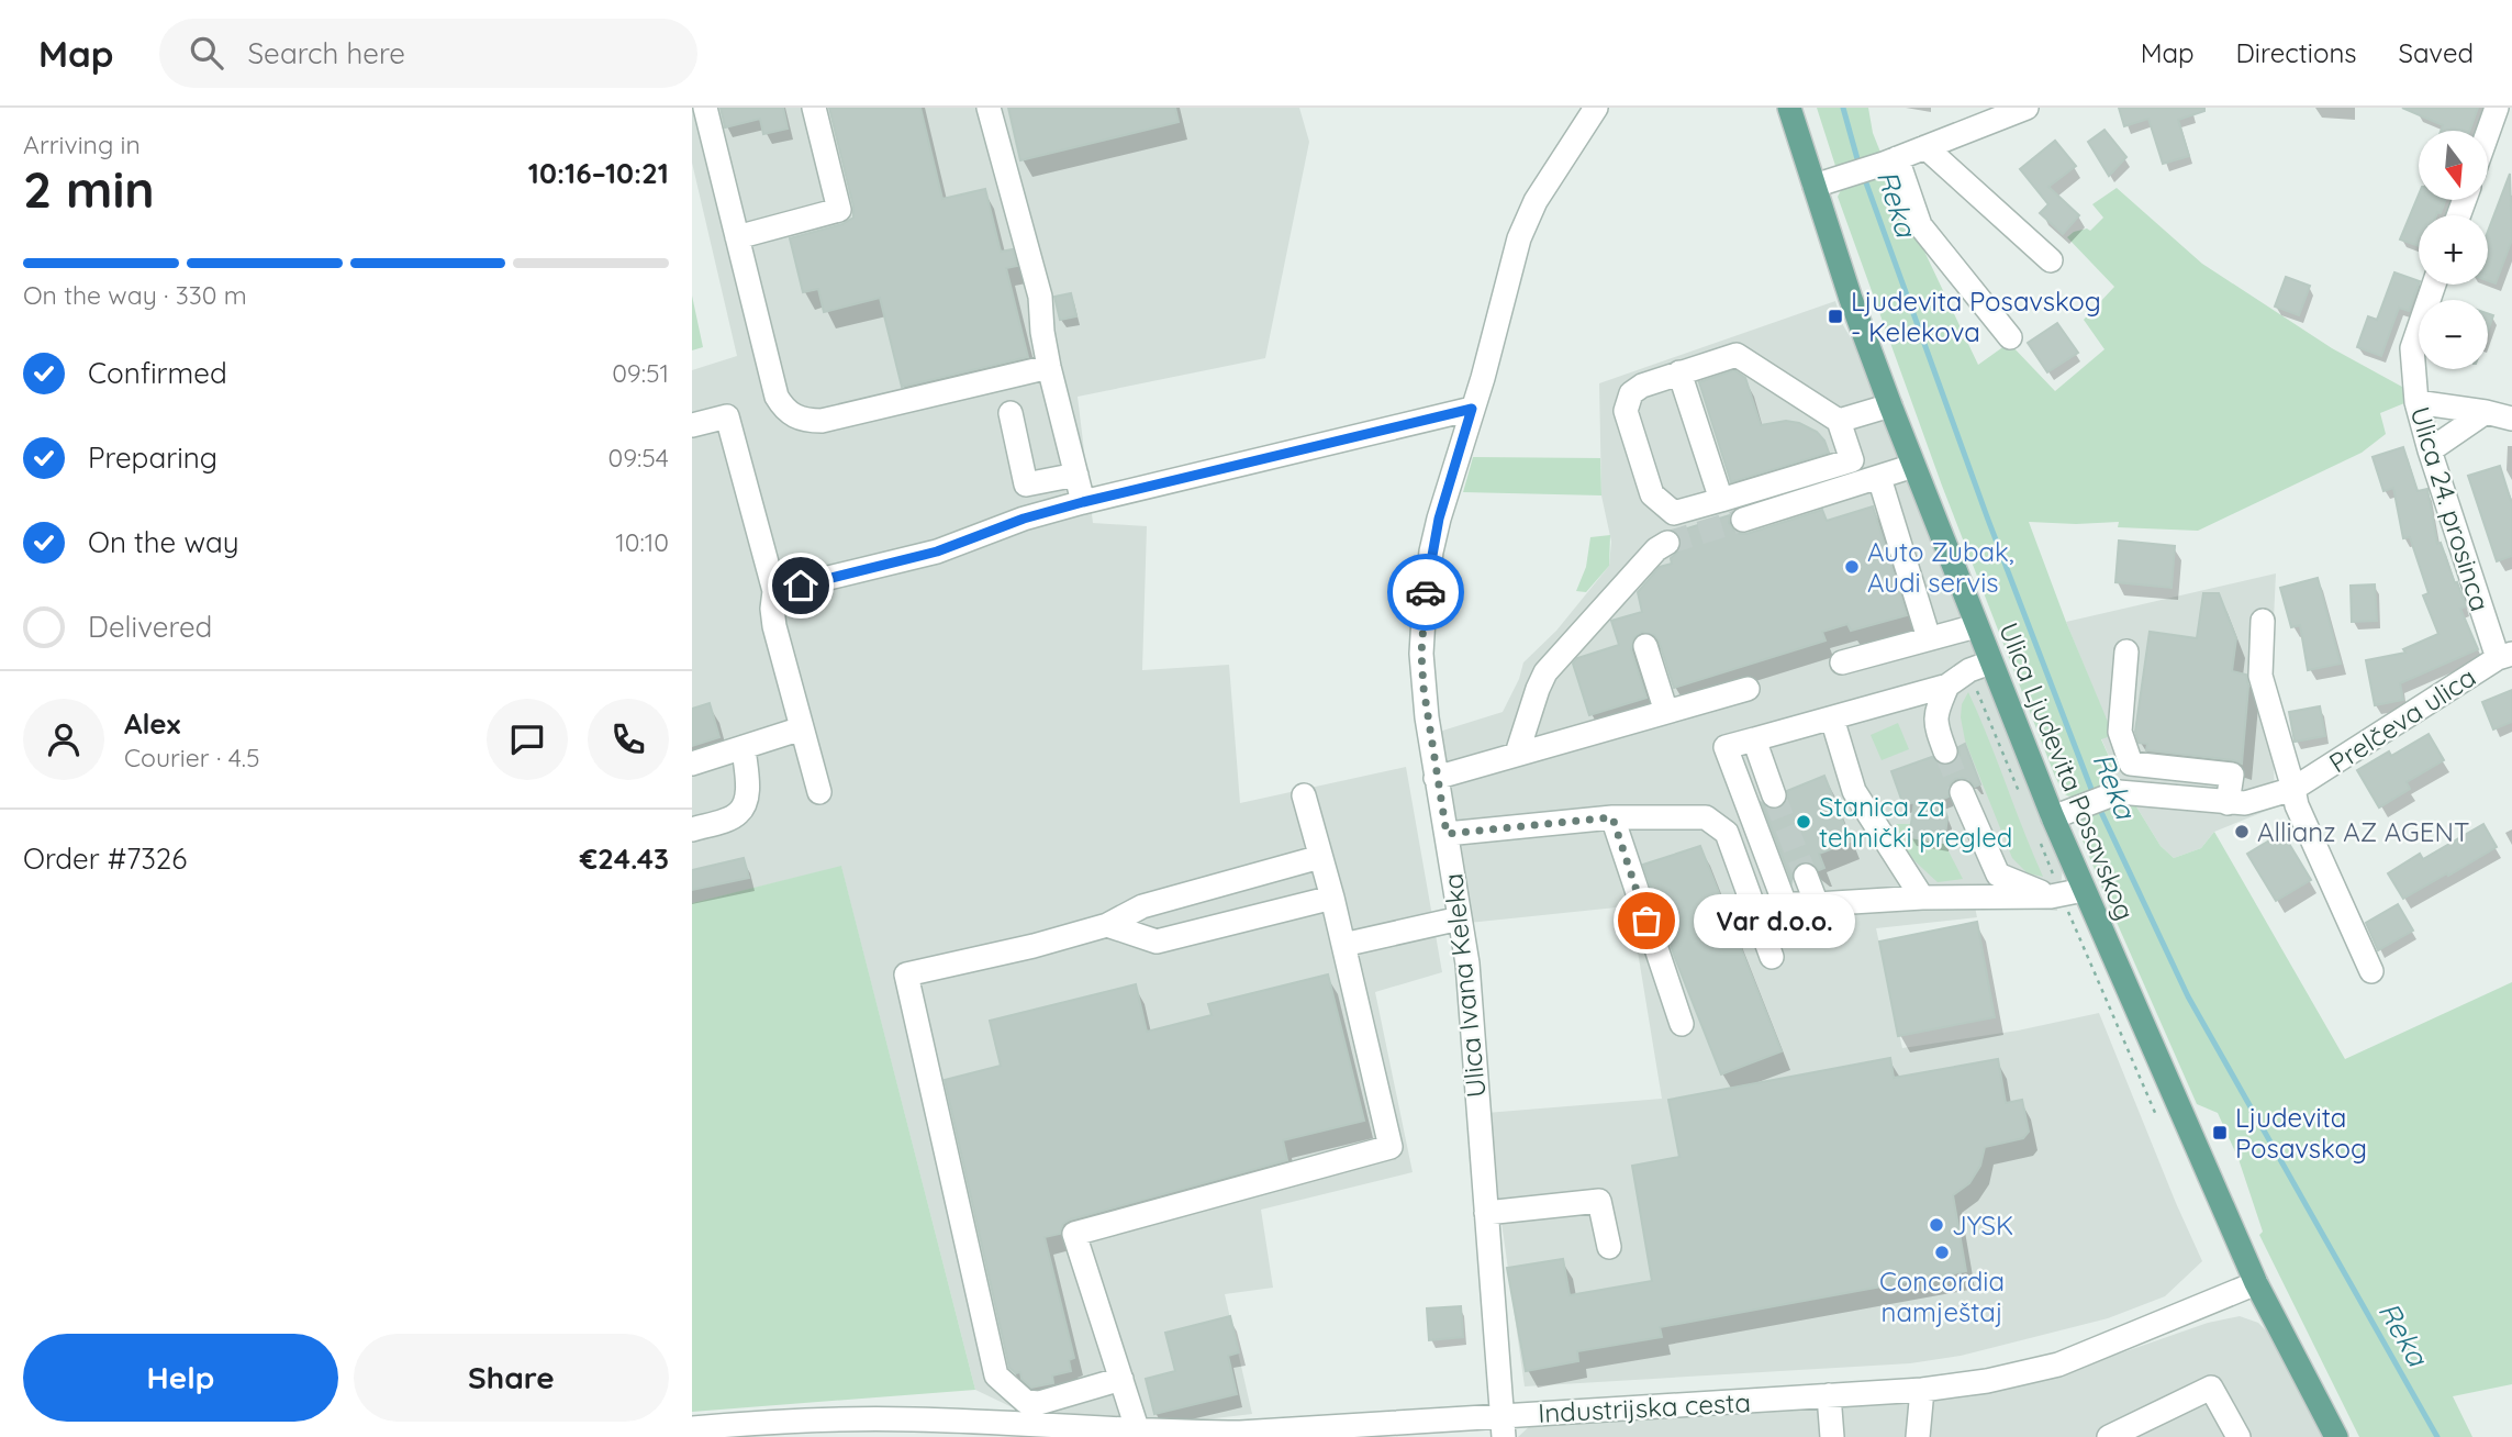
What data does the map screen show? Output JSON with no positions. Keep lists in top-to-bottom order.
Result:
{
  "streets": {
    "main road": ["Ulica Ljudevita Posavskog"],
    "street": [
      "Ulica 24. prosinca",
      "Prelčeva ulica",
      "Ulica Ivana Keleka",
      "Industrijska cesta"
    ]
  },
  "crossings": [
    ["Ulica 24. prosinca", "Prelčeva ulica"],
    ["Prelčeva ulica", "Ulica Ljudevita Posavskog"],
    ["Ulica Ljudevita Posavskog", "Industrijska cesta"],
    ["Ulica Ivana Keleka", "Industrijska cesta"]
  ],
  "water": ["Reka"],
  "places": {
    "transit": ["Ljudevita Posavskog - Kelekova", "Ljudevita Posavskog"],
    "other": [
      "Auto Zubak, Audi servis",
      "Stanica za tehnički pregled",
      "Allianz AZ AGENT",
      "Var d.o.o.",
      "JYSK",
      "Concordia namještaj"
    ]
  },
  "north": "bottom",
  "page": {
    "header": "Map",
    "search": "Search here",
    "nav": ["Map", "Directions", "Saved"],
    "heading": ["2 min", "Arriving in", "10:16–10:21"],
    "panel": [
      "Alex",
      "Courier · 4.5",
      "Order #7326",
      "€24.43"
    ],
    "map_buttons": ["+", "−"],
    "bar": "On the way · 330 m",
    "list": [
      ["Confirmed", "09:51"],
      ["Preparing", "09:54"],
      ["On the way", "10:10"],
      "Delivered"
    ],
    "bubble": "Var d.o.o.",
    "buttons": ["Help", "Share"]
  }
}
